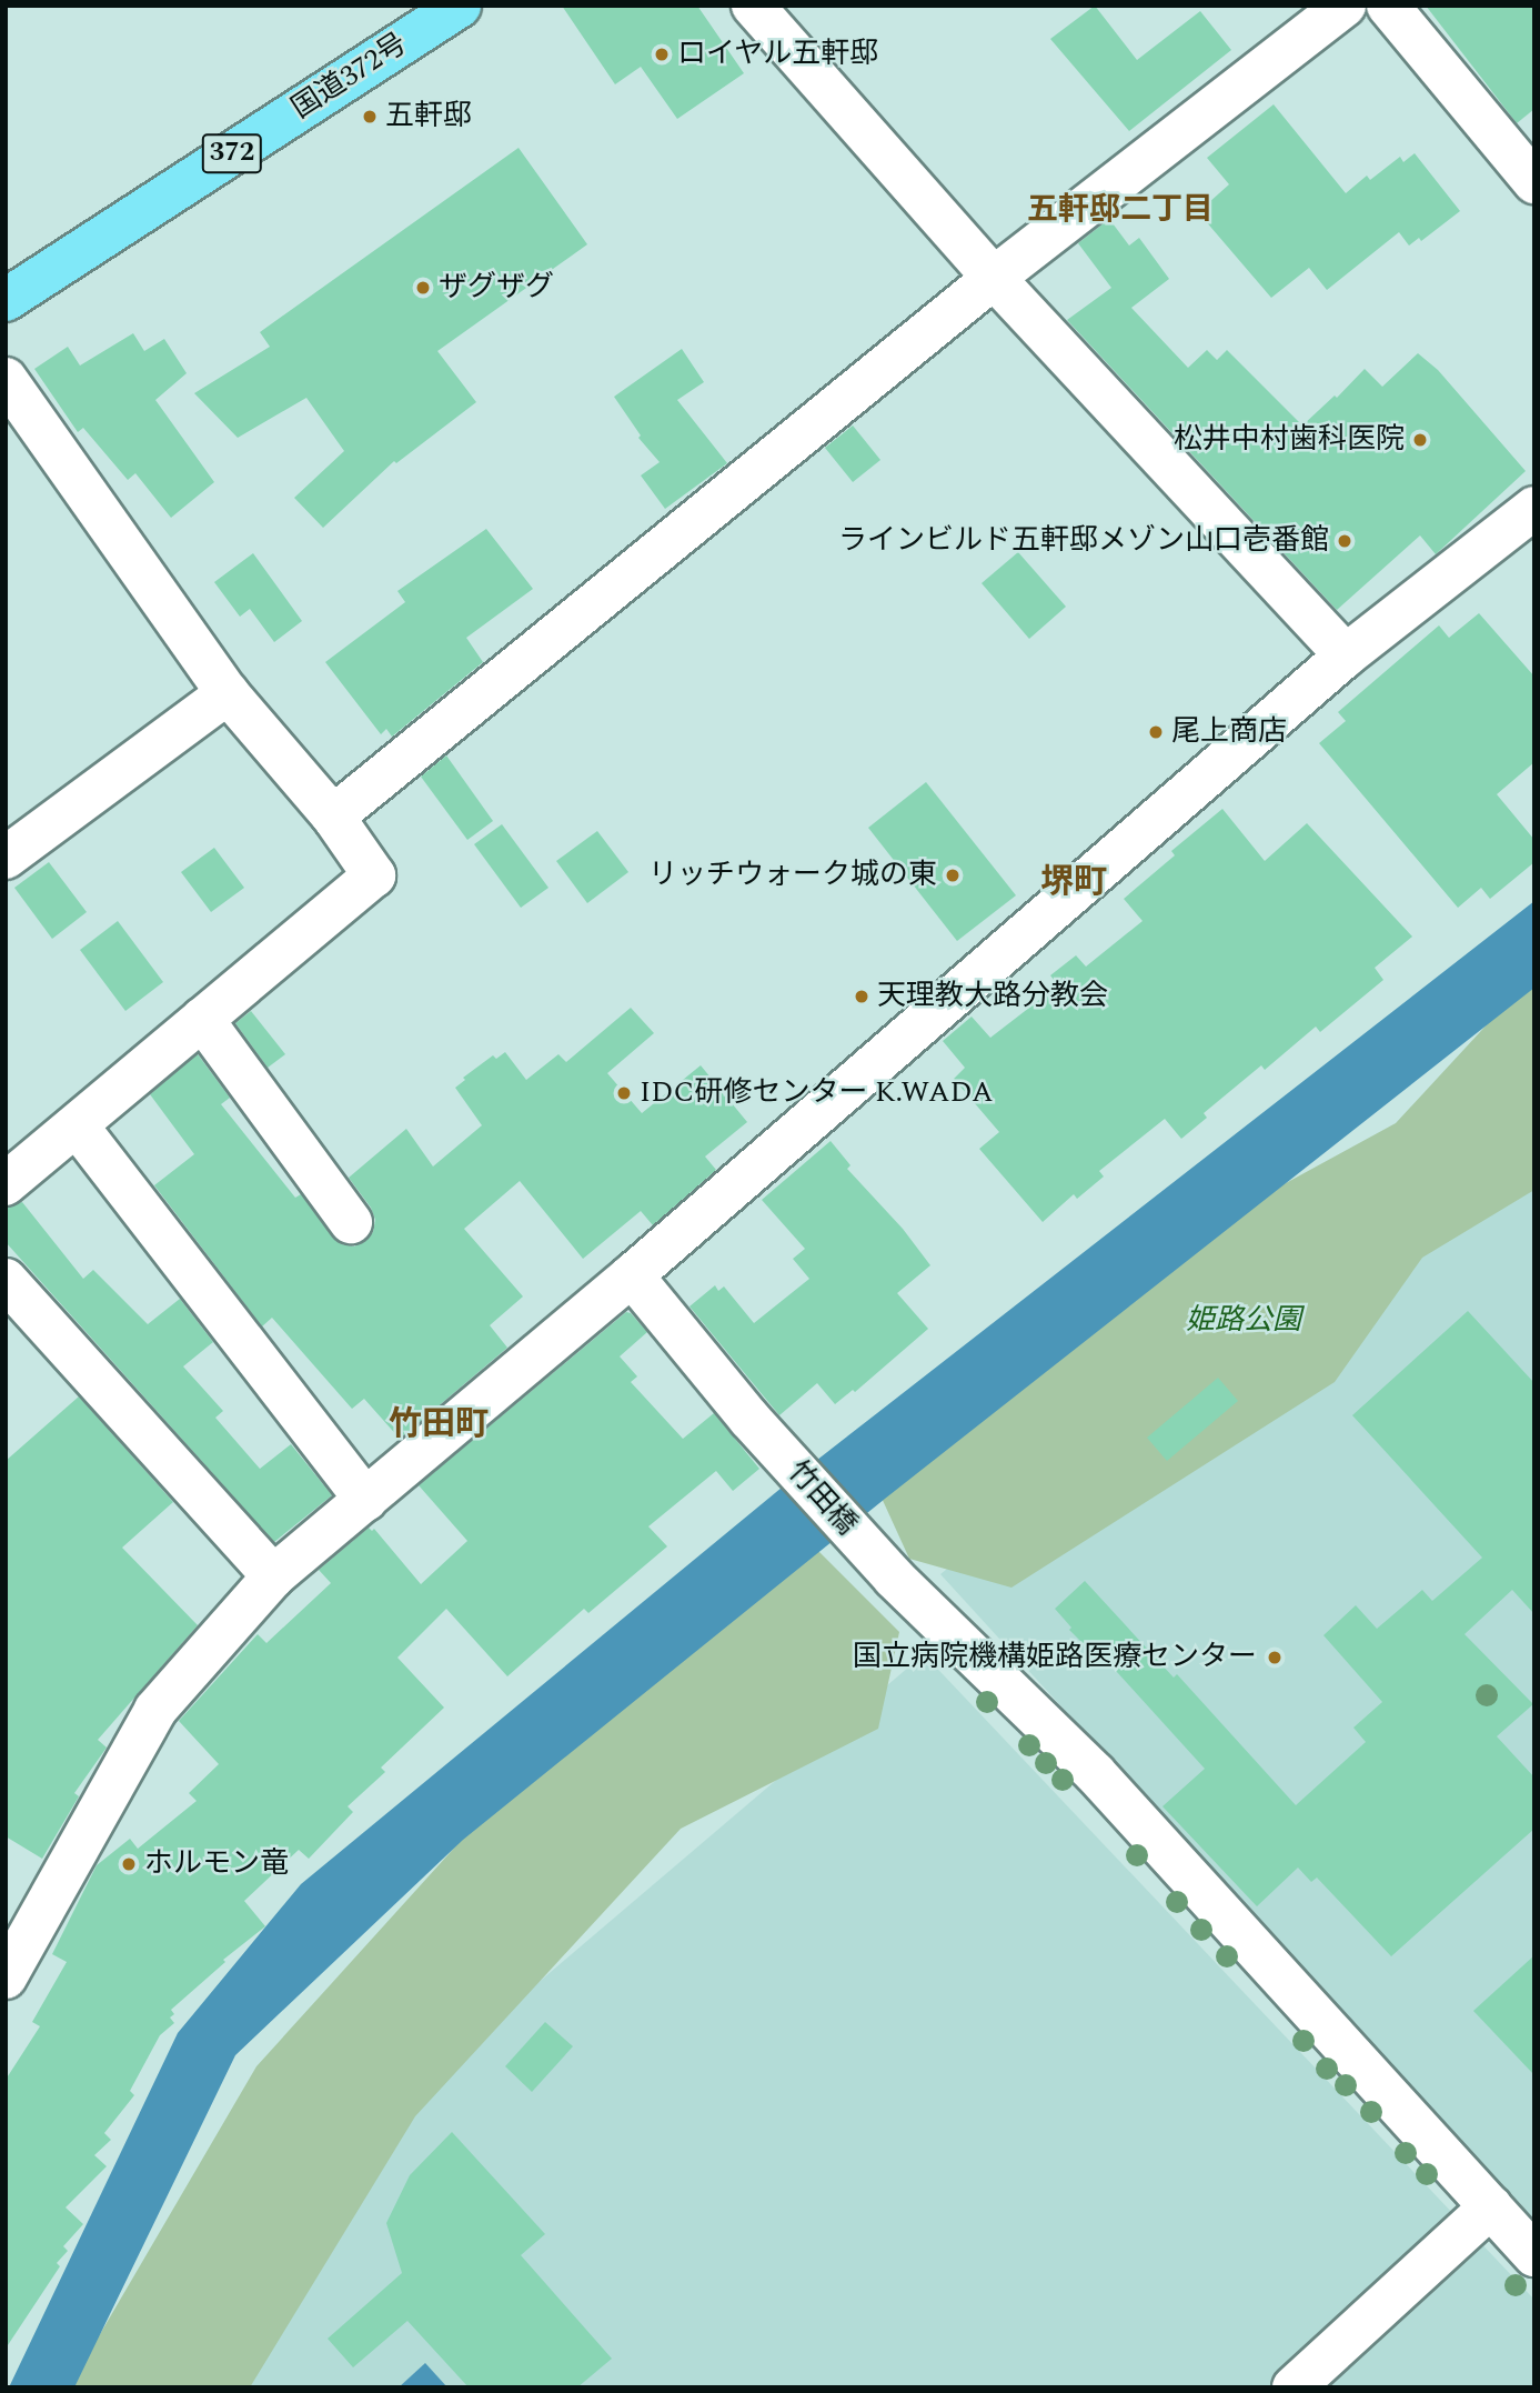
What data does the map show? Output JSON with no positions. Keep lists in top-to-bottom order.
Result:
{
  "streets": {
    "highway": ["国道372号", "372"],
    "street": ["竹田橋"]
  },
  "districts": ["五軒邸二丁目", "堺町", "竹田町"],
  "parks": ["姫路公園"],
  "places": [
    "ロイヤル五軒邸",
    "五軒邸",
    "ザグザグ",
    "松井中村歯科医院",
    "ラインビルド五軒邸メゾン山口壱番館",
    "尾上商店",
    "リッチウォーク城の東",
    "天理教大路分教会",
    "IDC研修センター K.WADA",
    "国立病院機構姫路医療センター",
    "ホルモン竜"
  ]
}
